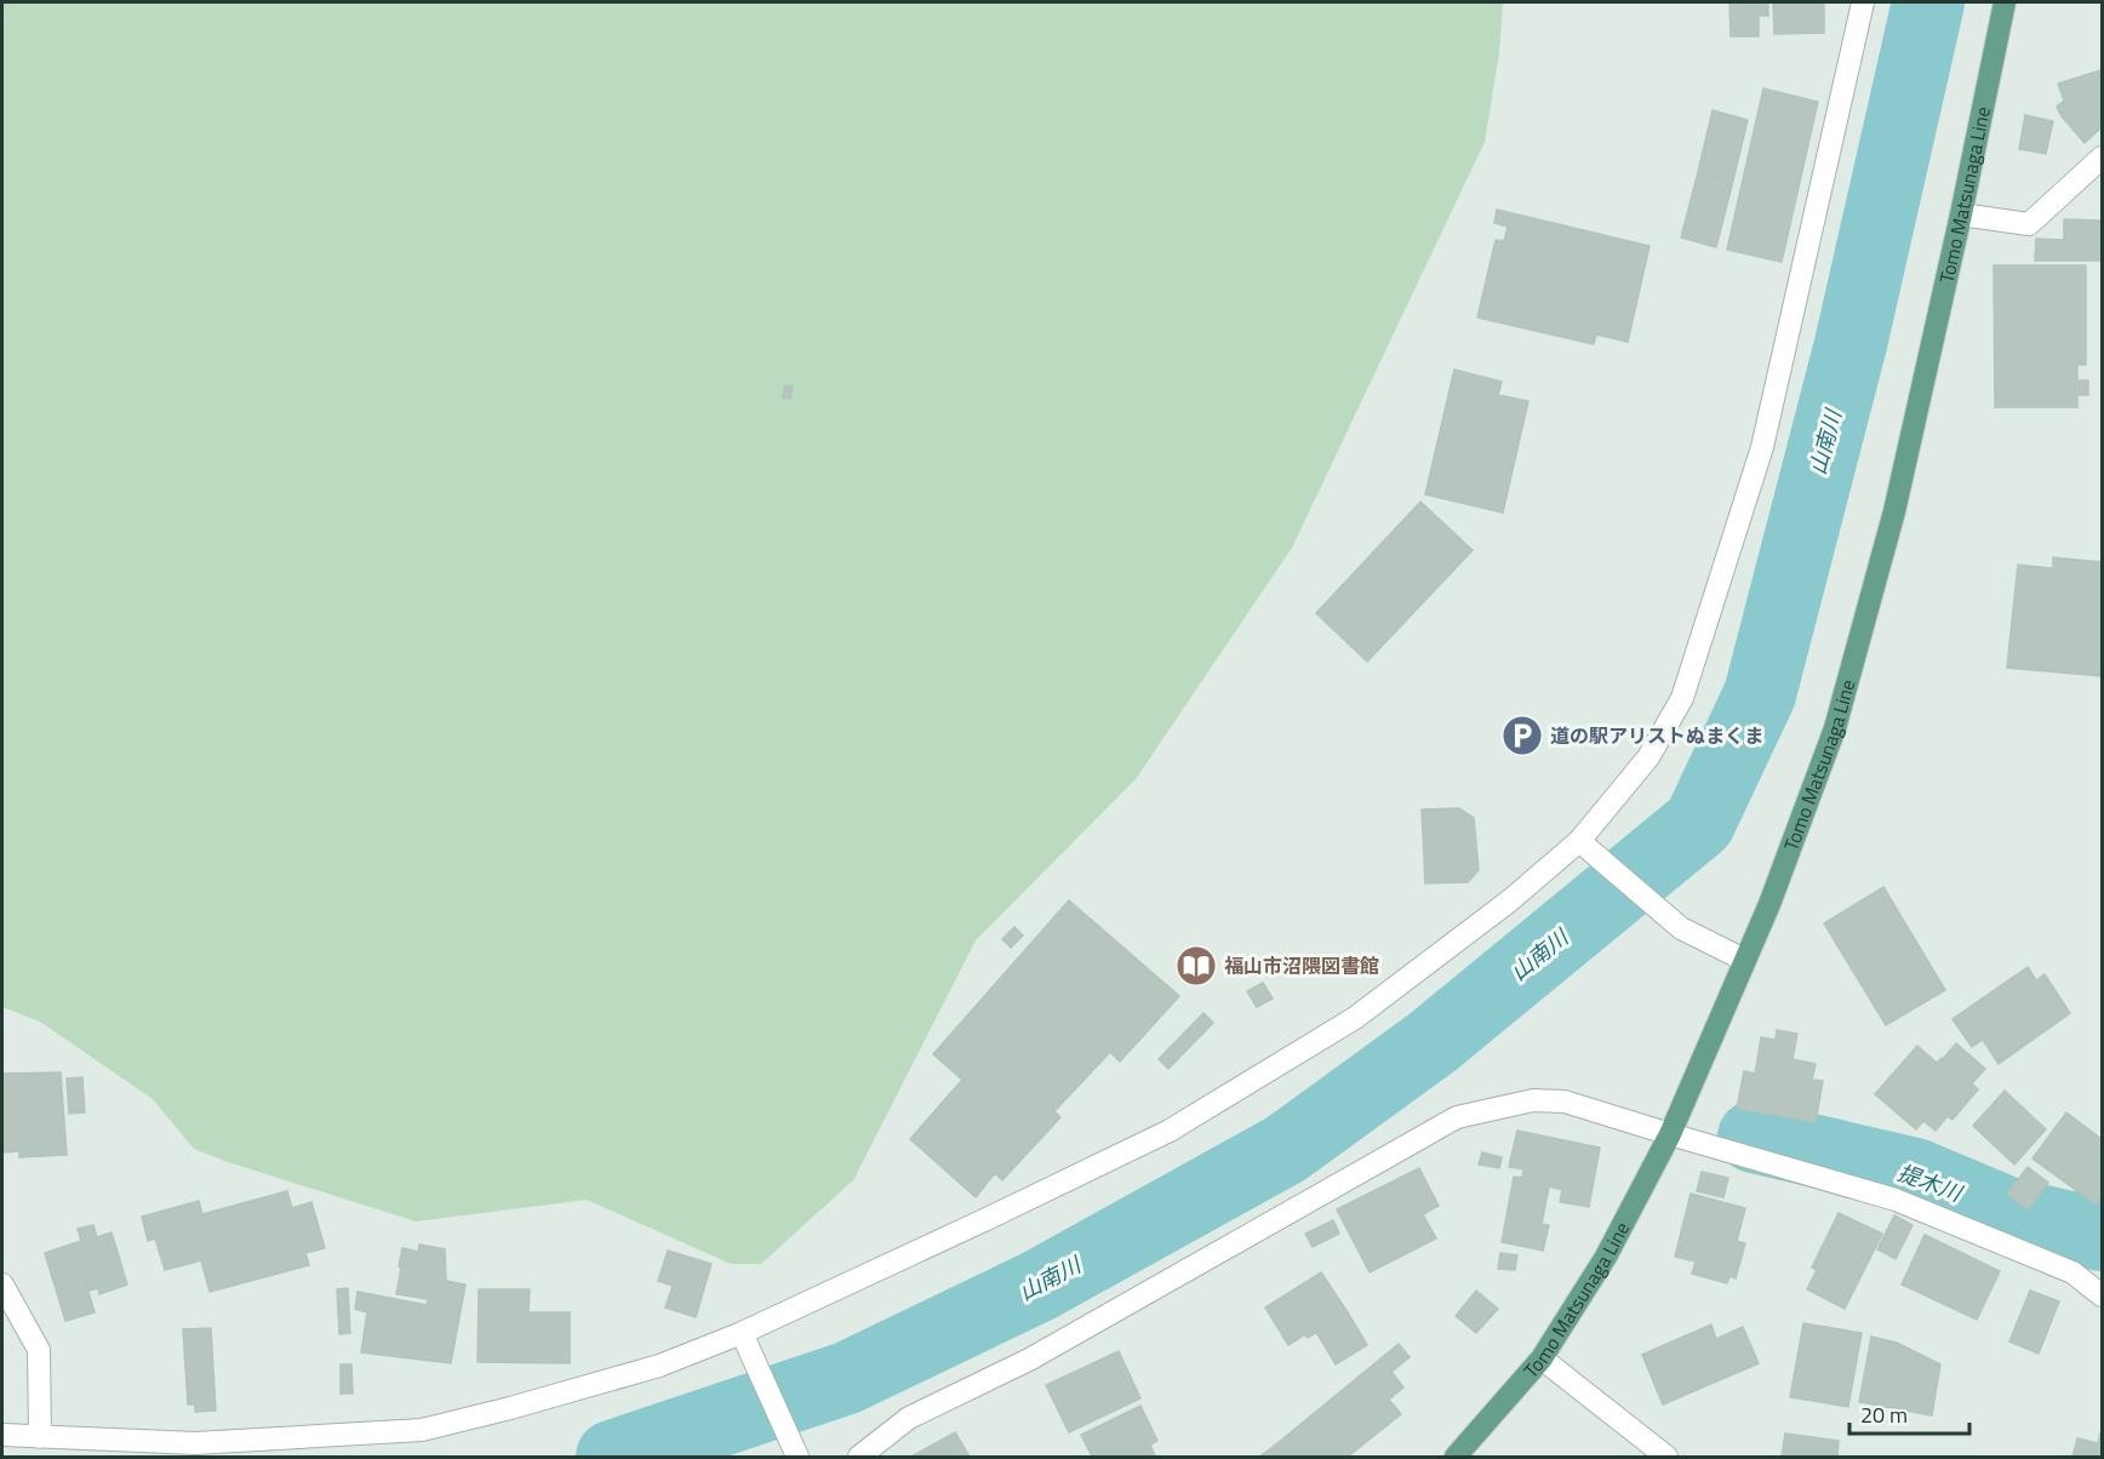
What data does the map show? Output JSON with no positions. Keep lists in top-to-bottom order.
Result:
{
  "streets": {
    "main road": ["Tomo Matsunaga Line"]
  },
  "water": ["山南川", "提木川"],
  "places": {
    "parking": ["道の駅アリストぬまくま"],
    "library": ["福山市沼隈図書館"]
  },
  "scale_bar": "20 m"
}
